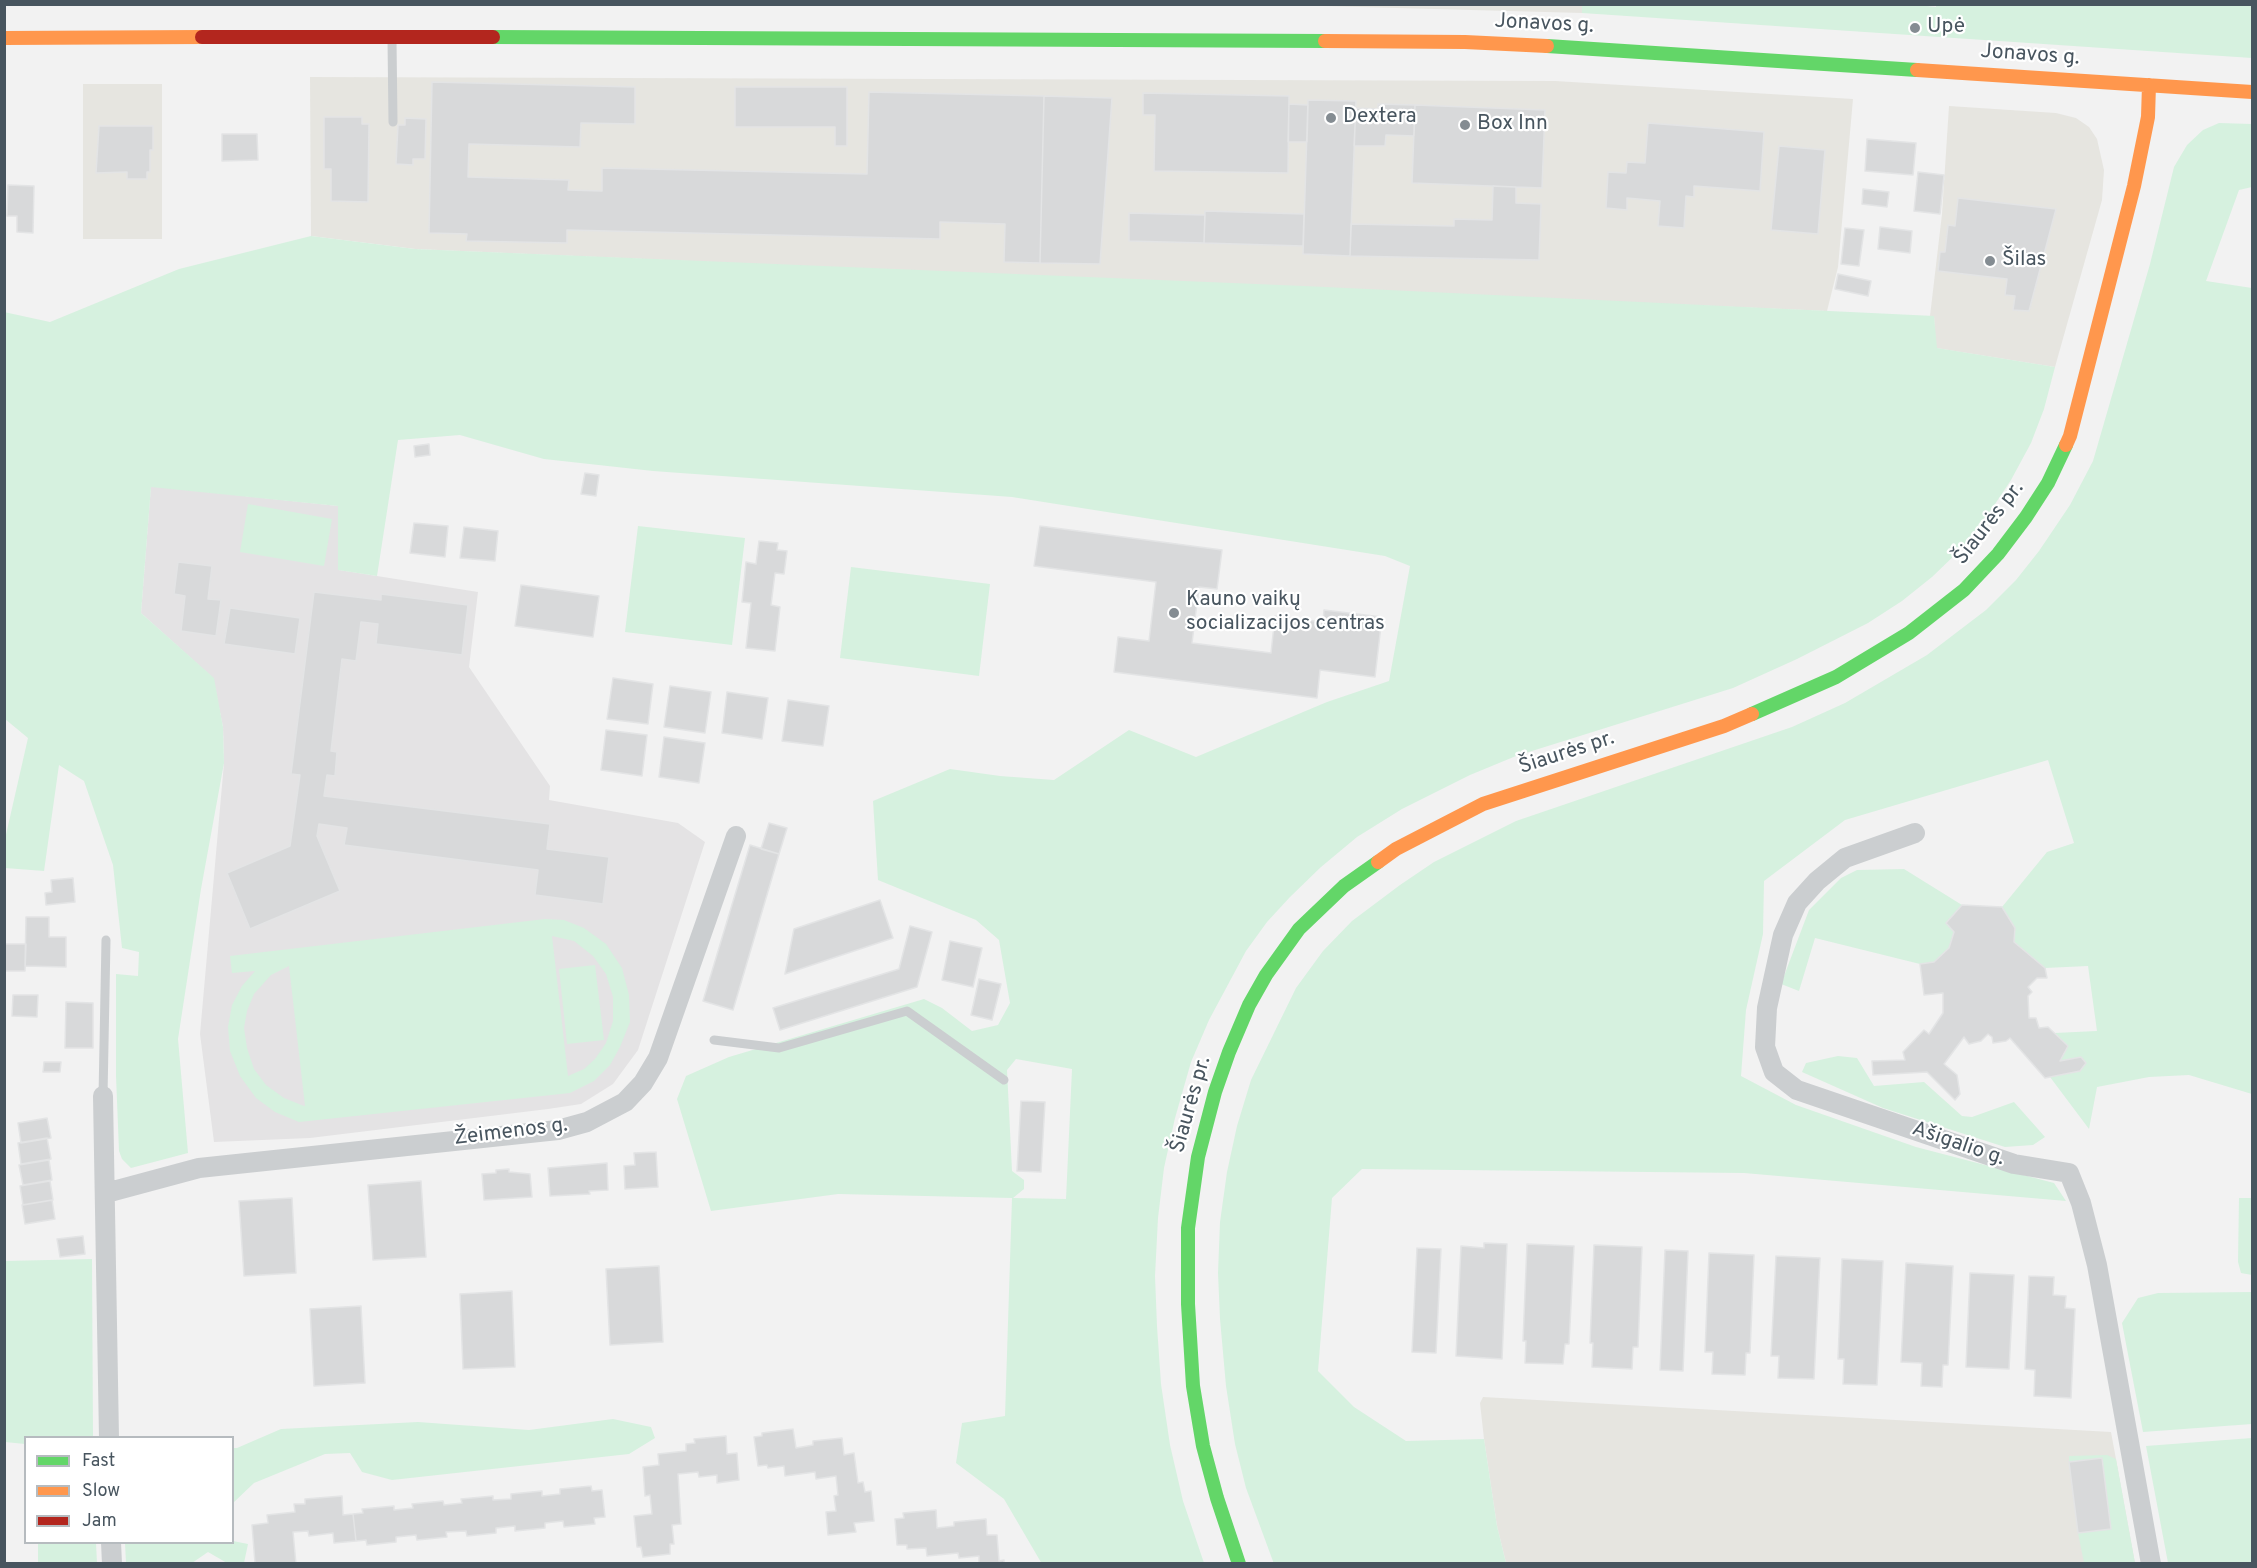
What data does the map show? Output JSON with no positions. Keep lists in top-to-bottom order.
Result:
{
  "streets": {
    "main road": ["Jonavos g.", "Šiaurės pr."],
    "street": ["Žeimenos g.", "Ašigalio g."]
  },
  "crossings": [
    ["Jonavos g.", "Šiaurės pr."]
  ],
  "places": [
    "Upė",
    "Dextera",
    "Box Inn",
    "Šilas",
    "Kauno vaikų socializacijos centras"
  ],
  "legend": ["Fast", "Slow", "Jam"]
}
